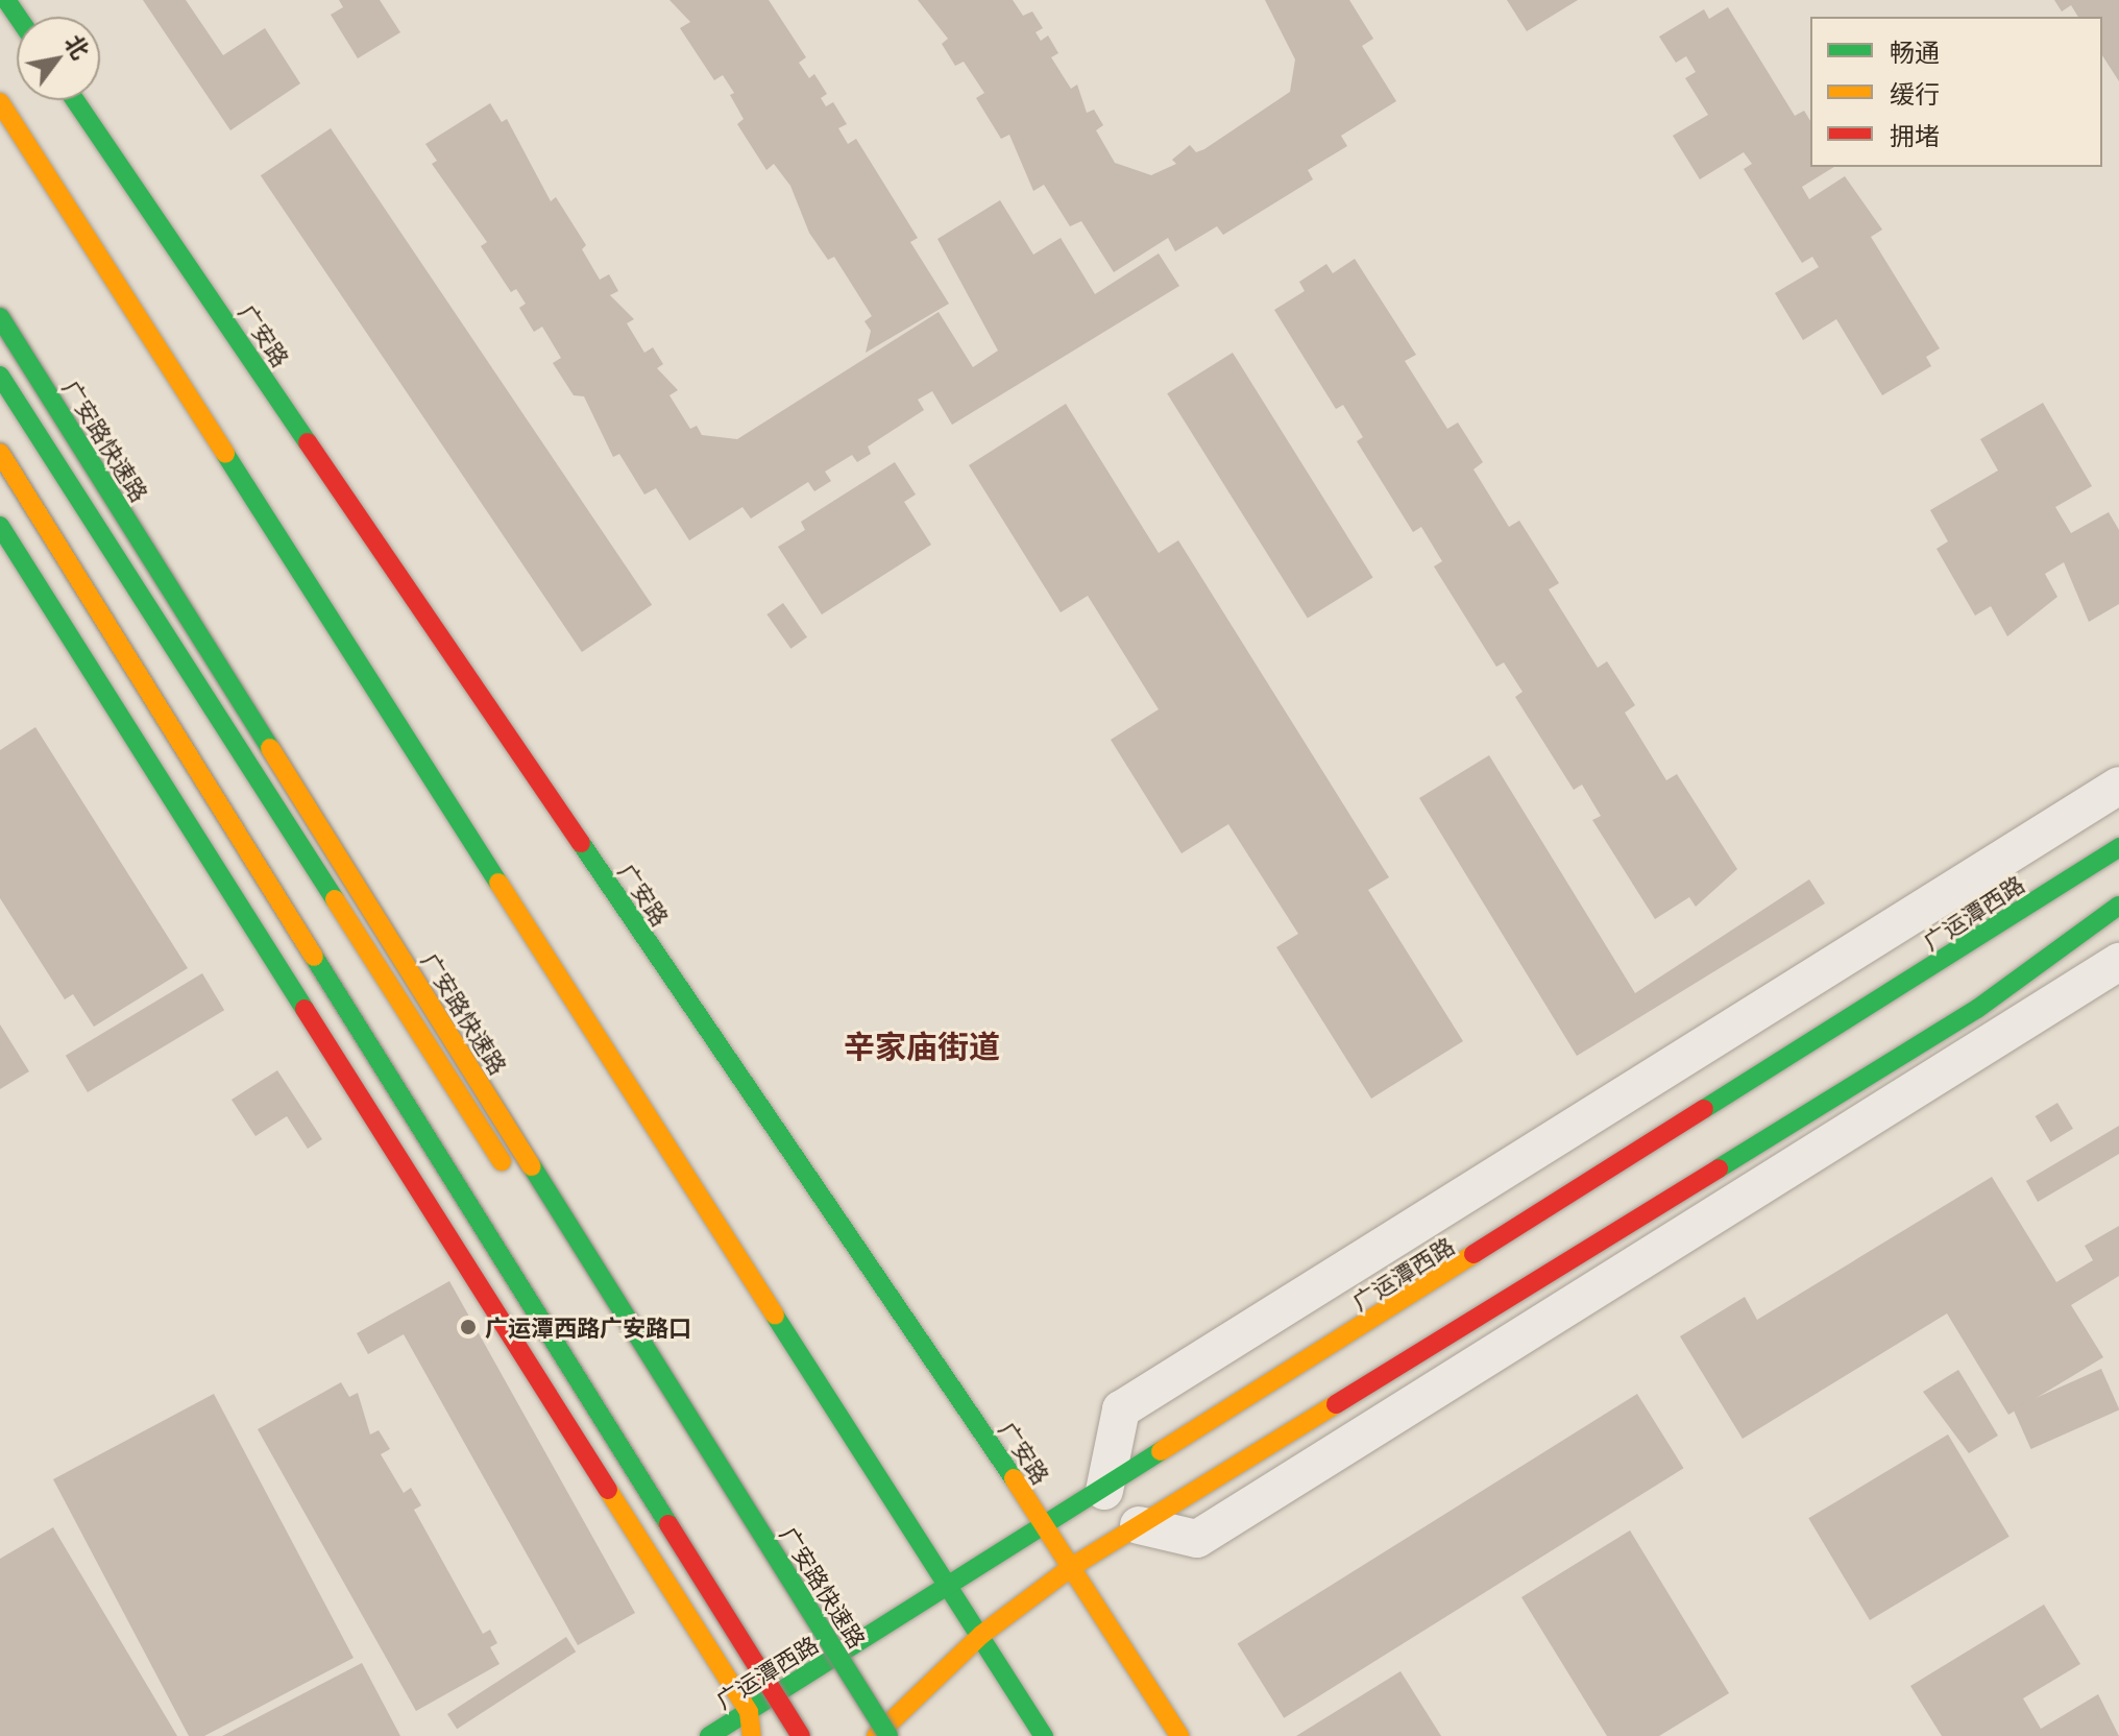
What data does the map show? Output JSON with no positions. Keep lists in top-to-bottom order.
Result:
{
  "streets": {
    "main road": ["广安路", "广安路快速路", "广运潭西路"]
  },
  "crossings": [
    ["广安路", "广运潭西路"]
  ],
  "districts": ["辛家庙街道"],
  "places": ["广运潭西路广安路口"],
  "legend": ["畅通", "缓行", "拥堵"],
  "north": "top right"
}
